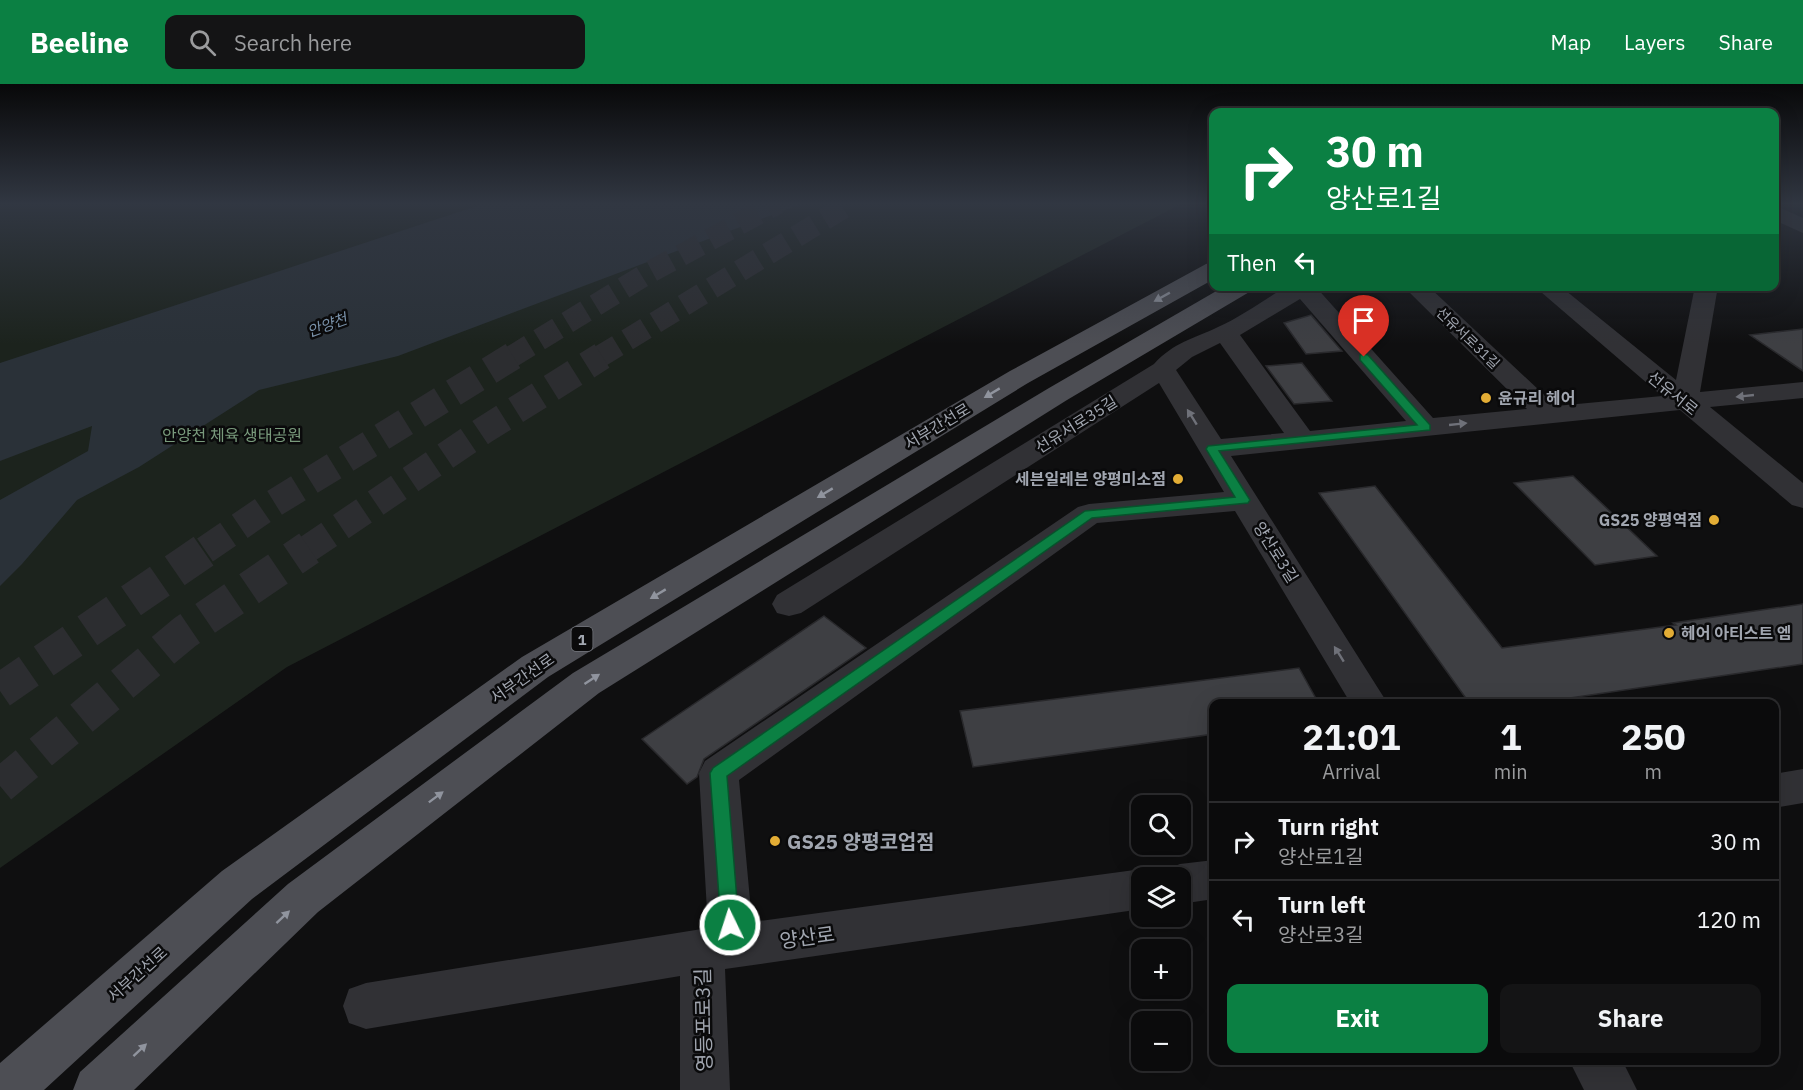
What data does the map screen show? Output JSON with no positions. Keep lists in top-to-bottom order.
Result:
{
  "streets": {
    "main road": ["서부간선로", "1"],
    "street": [
      "선유서로31길",
      "선유서로",
      "선유서로35길",
      "양산로3길",
      "양산로",
      "영등포로3길"
    ]
  },
  "crossings": [
    ["선유서로35길", "양산로3길"],
    ["양산로3길", "영등포로3길"],
    ["양산로", "영등포로3길"]
  ],
  "water": ["안양천"],
  "parks": ["안양천 체육 생태공원"],
  "places": [
    "윤규리 헤어",
    "세븐일레븐 양평미소점",
    "GS25 양평역점",
    "헤어 아티스트 엠",
    "GS25 양평코업점"
  ],
  "page": {
    "header": "Beeline",
    "search": "Search here",
    "nav": ["Map", "Layers", "Share"],
    "turn": ["30 m", "양산로1길"],
    "then": "Then",
    "eta": [
      "21:01",
      "Arrival",
      "1",
      "min",
      "250",
      "m"
    ],
    "map_buttons": ["+", "−"],
    "list": [
      {
        "name": "Turn right",
        "note": "양산로1길",
        "value": "30 m"
      },
      {
        "name": "Turn left",
        "note": "양산로3길",
        "value": "120 m"
      }
    ],
    "buttons": ["Exit", "Share"]
  }
}
